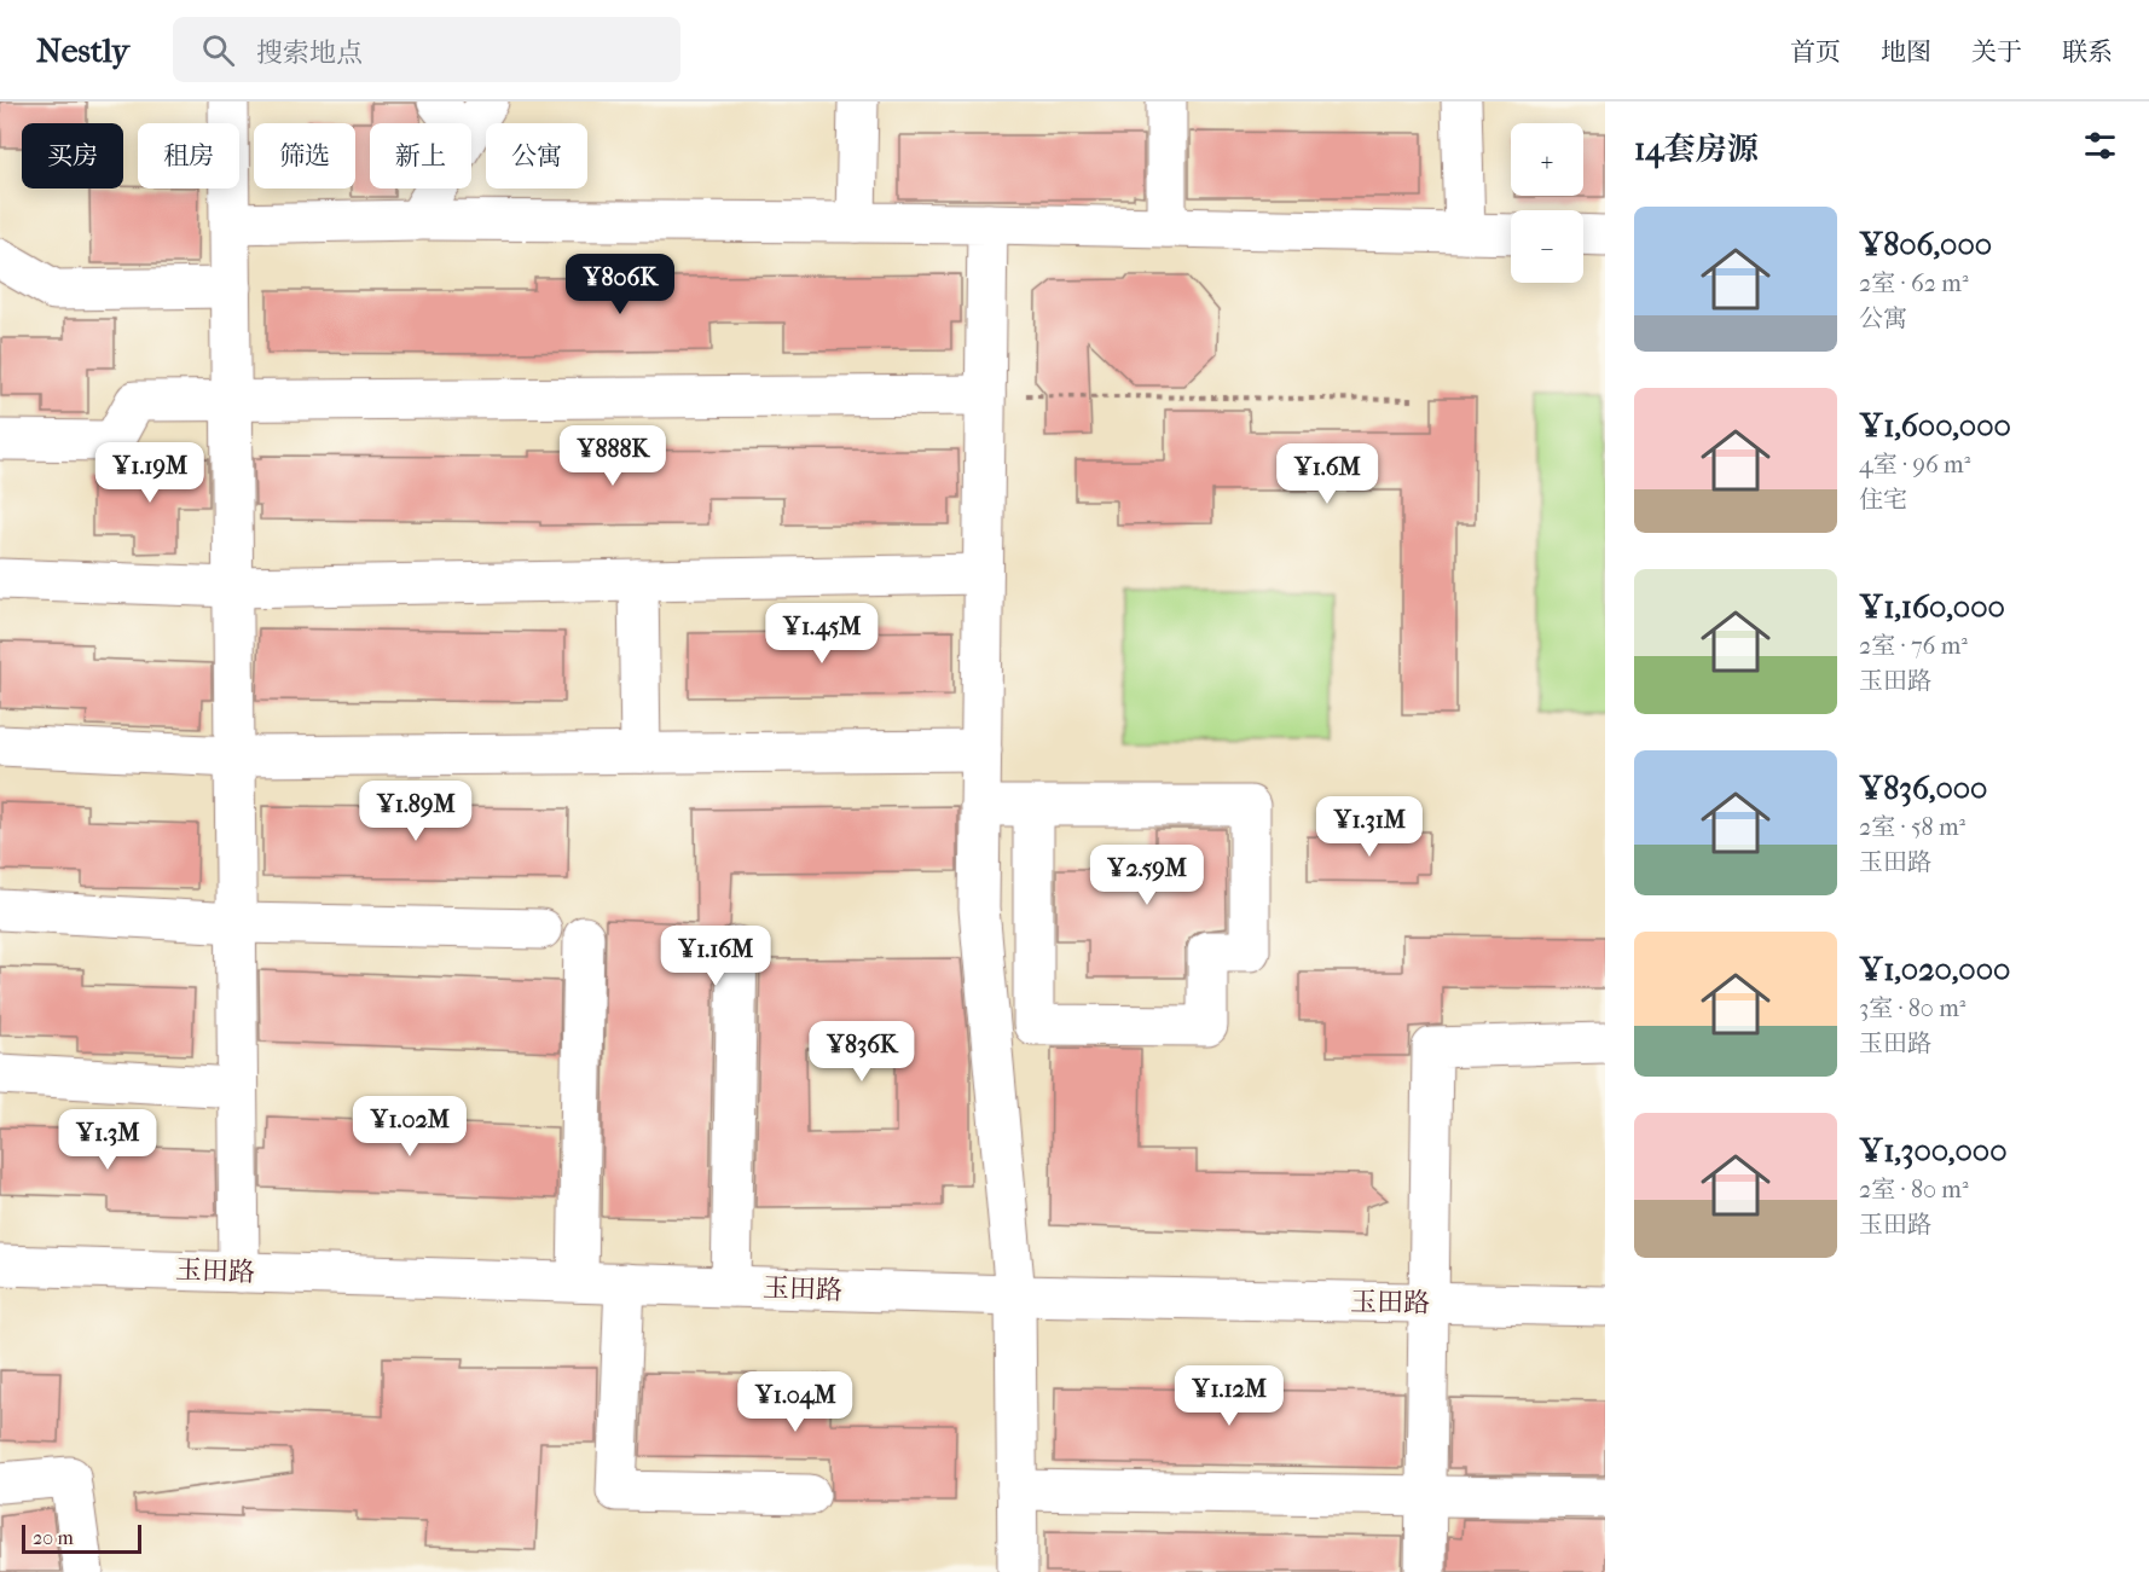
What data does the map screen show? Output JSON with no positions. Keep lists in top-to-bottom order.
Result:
{
  "streets": {
    "street": ["玉田路"]
  },
  "scale_bar": "20 m",
  "page": {
    "header": "Nestly",
    "search": "搜索地点",
    "nav": [
      "首页",
      "地图",
      "关于",
      "联系"
    ],
    "heading": "14套房源",
    "map_buttons": ["+", "−"],
    "chip": [
      "买房",
      "租房",
      "筛选",
      "新上",
      "公寓"
    ],
    "list": [
      {
        "name": "¥806,000",
        "note": "2室 · 62 m² · 公寓"
      },
      {
        "name": "¥1,600,000",
        "note": "4室 · 96 m² · 住宅"
      },
      {
        "name": "¥1,160,000",
        "note": "2室 · 76 m² · 玉田路"
      },
      {
        "name": "¥836,000",
        "note": "2室 · 58 m² · 玉田路"
      },
      {
        "name": "¥1,020,000",
        "note": "3室 · 80 m² · 玉田路"
      },
      {
        "name": "¥1,300,000",
        "note": "2室 · 80 m² · 玉田路"
      }
    ],
    "price": [
      "¥806K",
      "¥888K",
      "¥1.19M",
      "¥1.6M",
      "¥1.45M",
      "¥1.89M",
      "¥1.31M",
      "¥2.59M",
      "¥1.16M",
      "¥836K",
      "¥1.02M",
      "¥1.3M",
      "¥1.12M",
      "¥1.04M"
    ],
    "scale": "20 m"
  }
}
